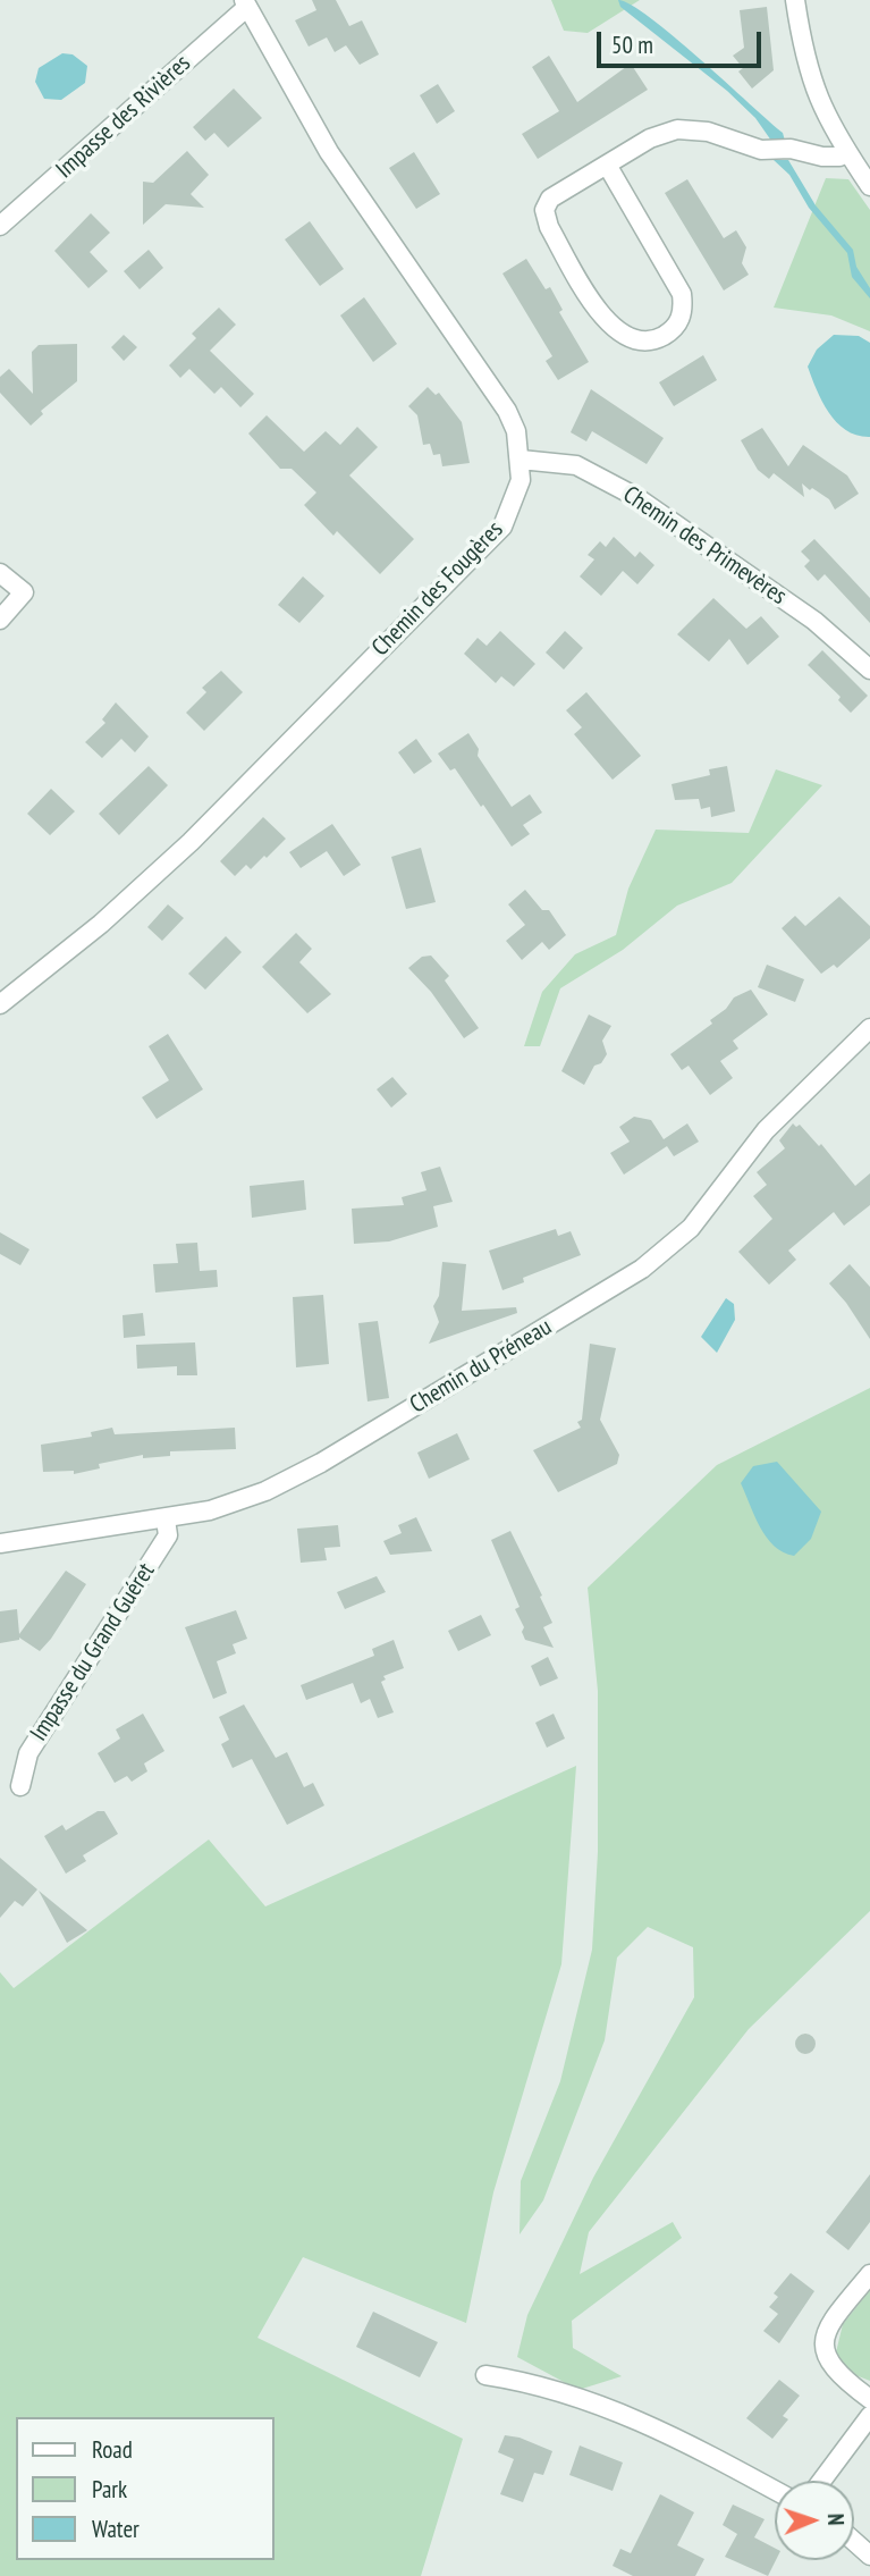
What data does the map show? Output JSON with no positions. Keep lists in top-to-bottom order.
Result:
{
  "streets": {
    "street": [
      "Impasse des Rivières",
      "Chemin des Primevères",
      "Chemin des Fougères",
      "Chemin du Préneau",
      "Impasse du Grand Guéret"
    ]
  },
  "crossings": [
    ["Impasse des Rivières", "Chemin des Fougères"],
    ["Chemin des Primevères", "Chemin des Fougères"],
    ["Chemin du Préneau", "Impasse du Grand Guéret"]
  ],
  "legend": ["Road", "Park", "Water"],
  "scale_bar": "50 m",
  "north": "right"
}
